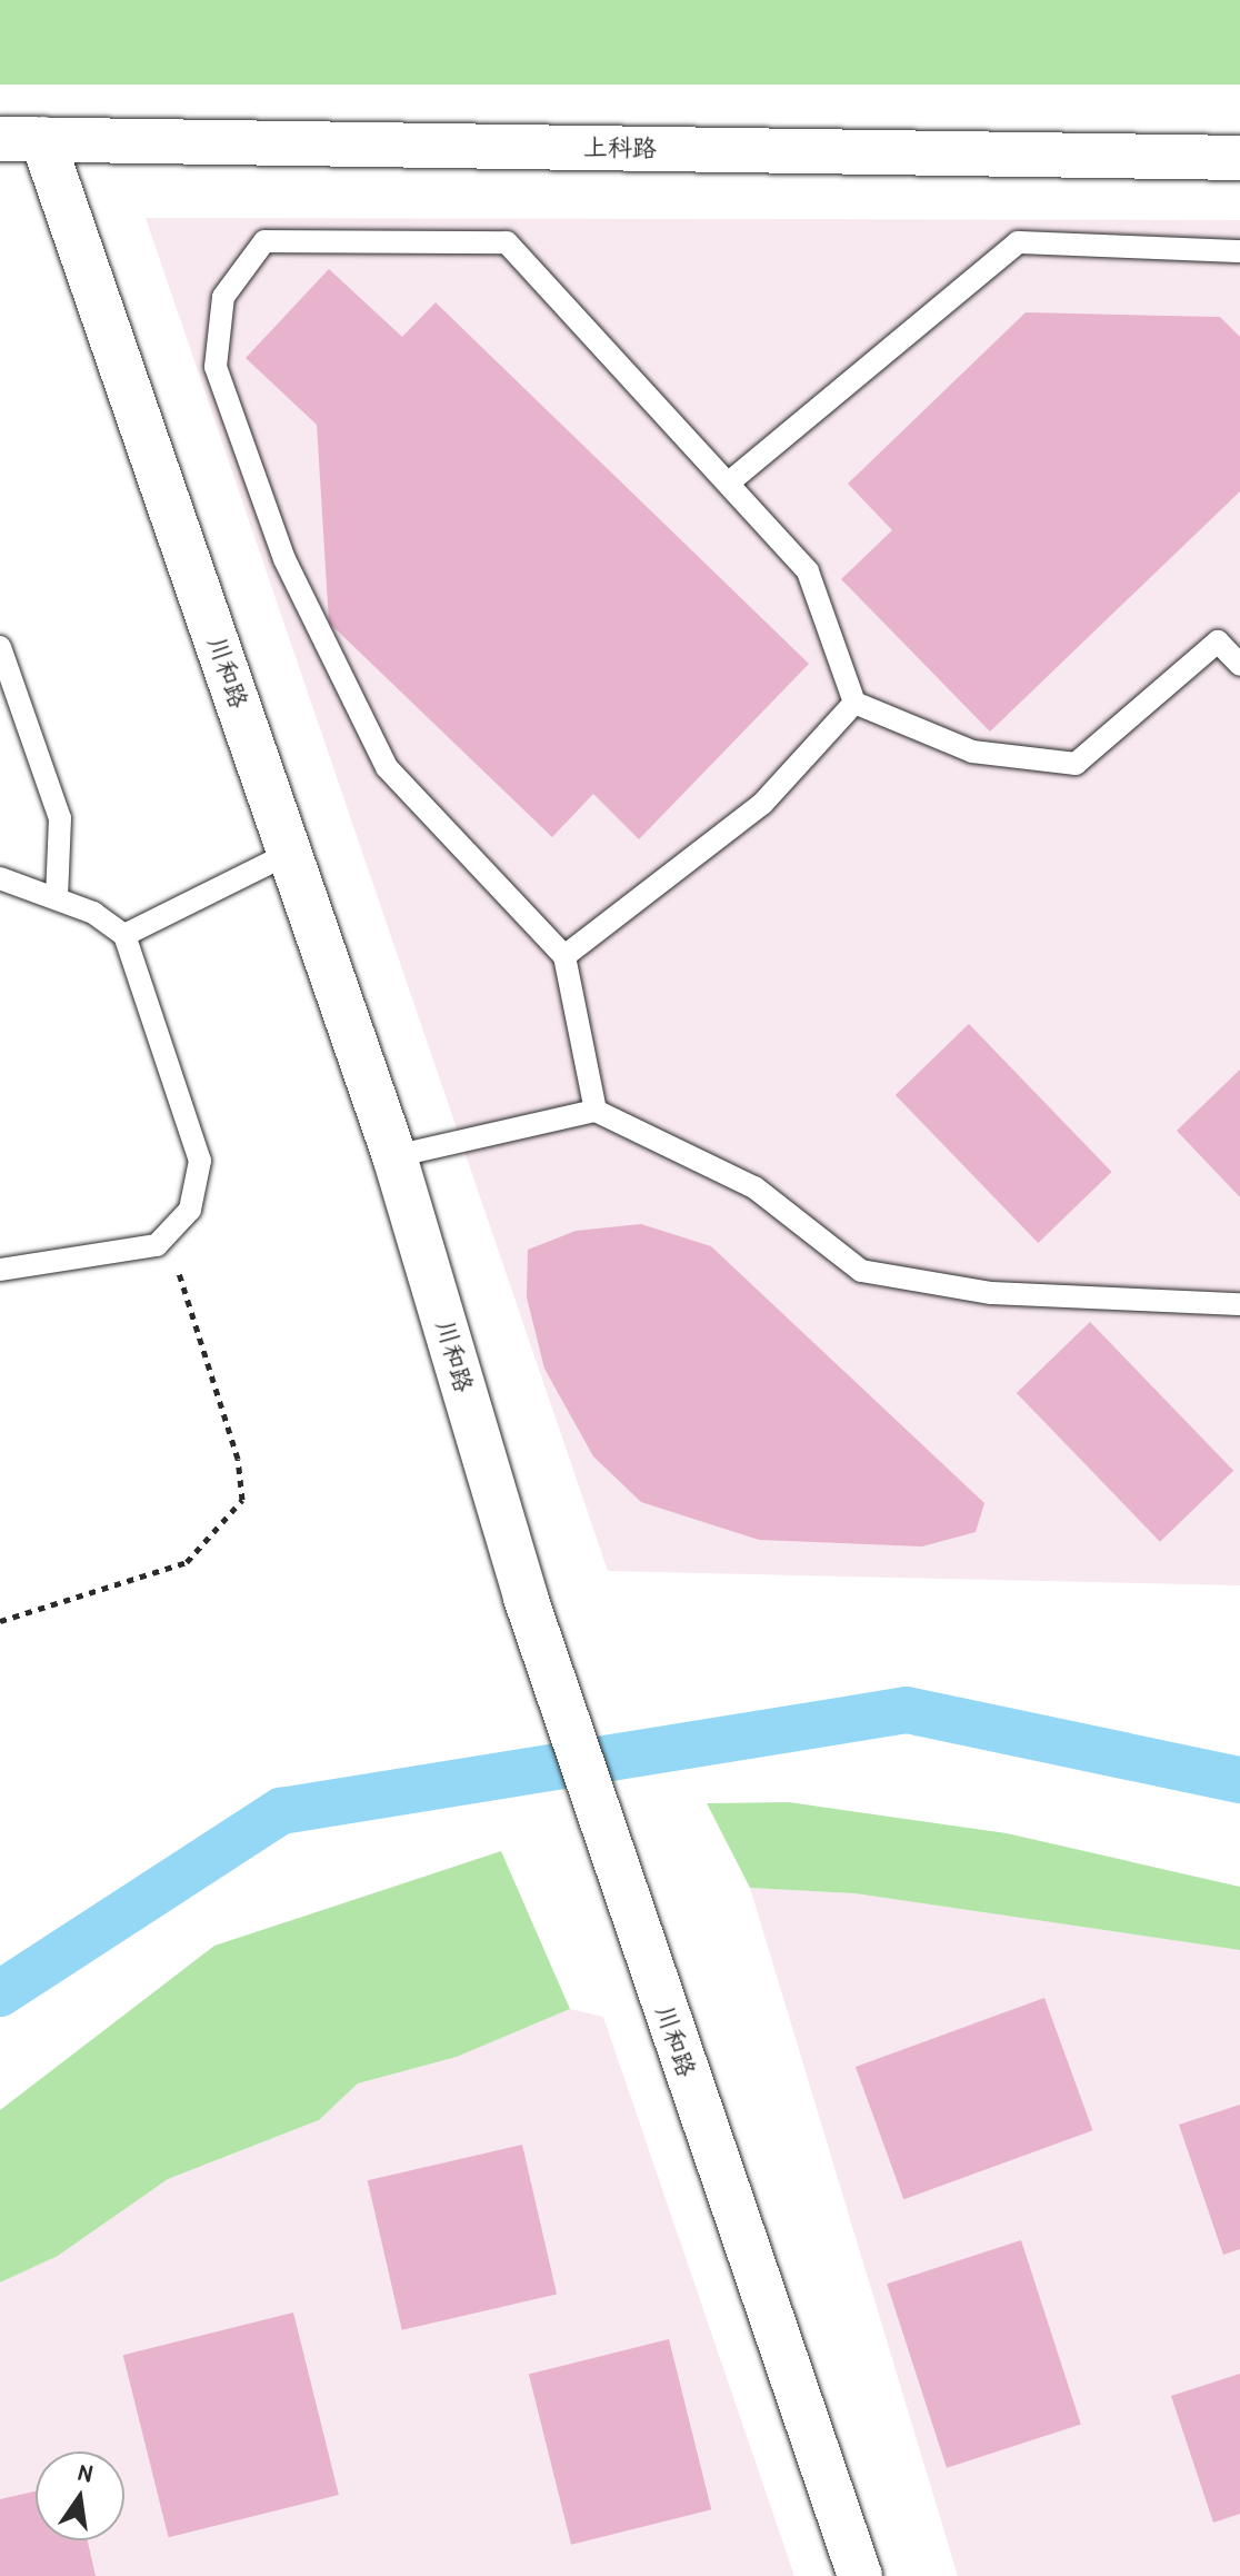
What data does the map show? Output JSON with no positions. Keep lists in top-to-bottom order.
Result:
{
  "streets": {
    "street": ["上科路", "川和路"]
  },
  "crossings": [
    ["上科路", "川和路"]
  ],
  "north": "top"
}
